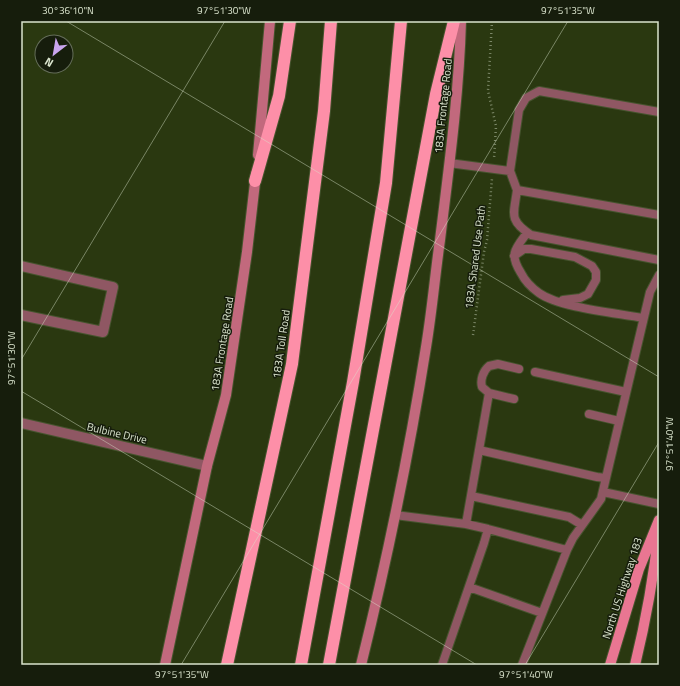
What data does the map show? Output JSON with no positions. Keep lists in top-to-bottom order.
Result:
{
  "streets": {
    "highway": ["183A Toll Road"],
    "main road": ["183A Frontage Road", "North US Highway 183"],
    "street": ["Bulbine Drive"],
    "path": ["183A Shared Use Path"]
  },
  "crossings": [
    ["183A Frontage Road", "Bulbine Drive"]
  ],
  "north": "bottom left",
  "coordinates": [
    "30°36'10\"N",
    "97°51'30\"W",
    "97°51'35\"W",
    "97°51'40\"W"
  ]
}
